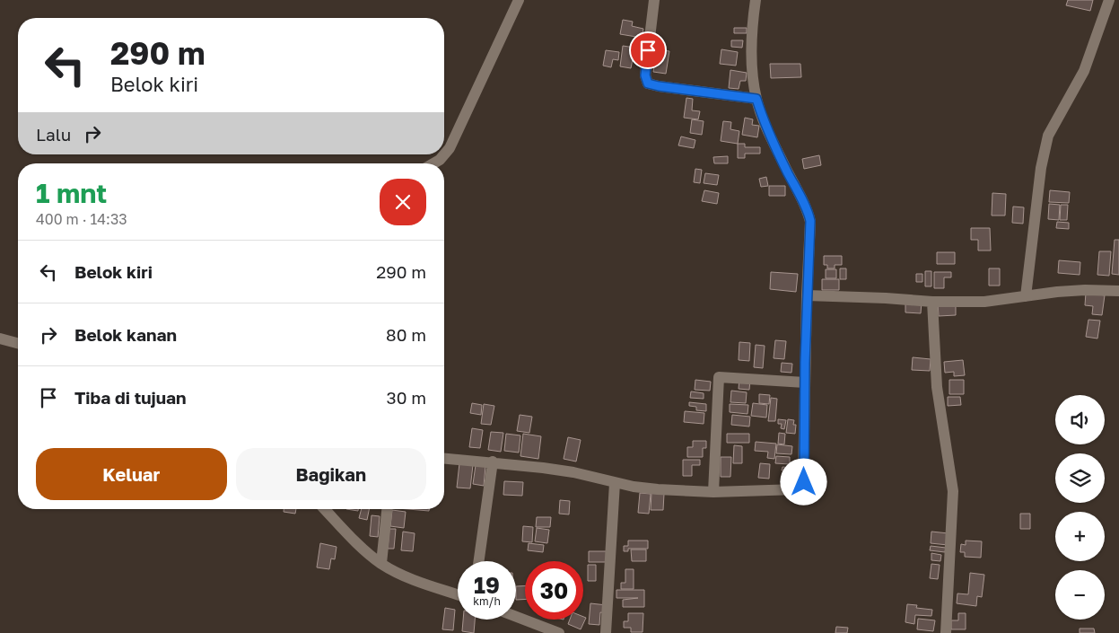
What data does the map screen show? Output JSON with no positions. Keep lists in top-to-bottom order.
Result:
{
  "page": {
    "turn": ["290 m", "Belok kiri"],
    "then": "Lalu",
    "heading": ["1 mnt", "400 m · 14:33"],
    "list": [
      {
        "name": "Belok kiri",
        "value": "290 m"
      },
      {
        "name": "Belok kanan",
        "value": "80 m"
      },
      {
        "name": "Tiba di tujuan",
        "value": "30 m"
      }
    ],
    "map_buttons": ["+", "−"],
    "buttons": ["Keluar", "Bagikan"],
    "speed": "19 km/h",
    "limit": "30"
  }
}
